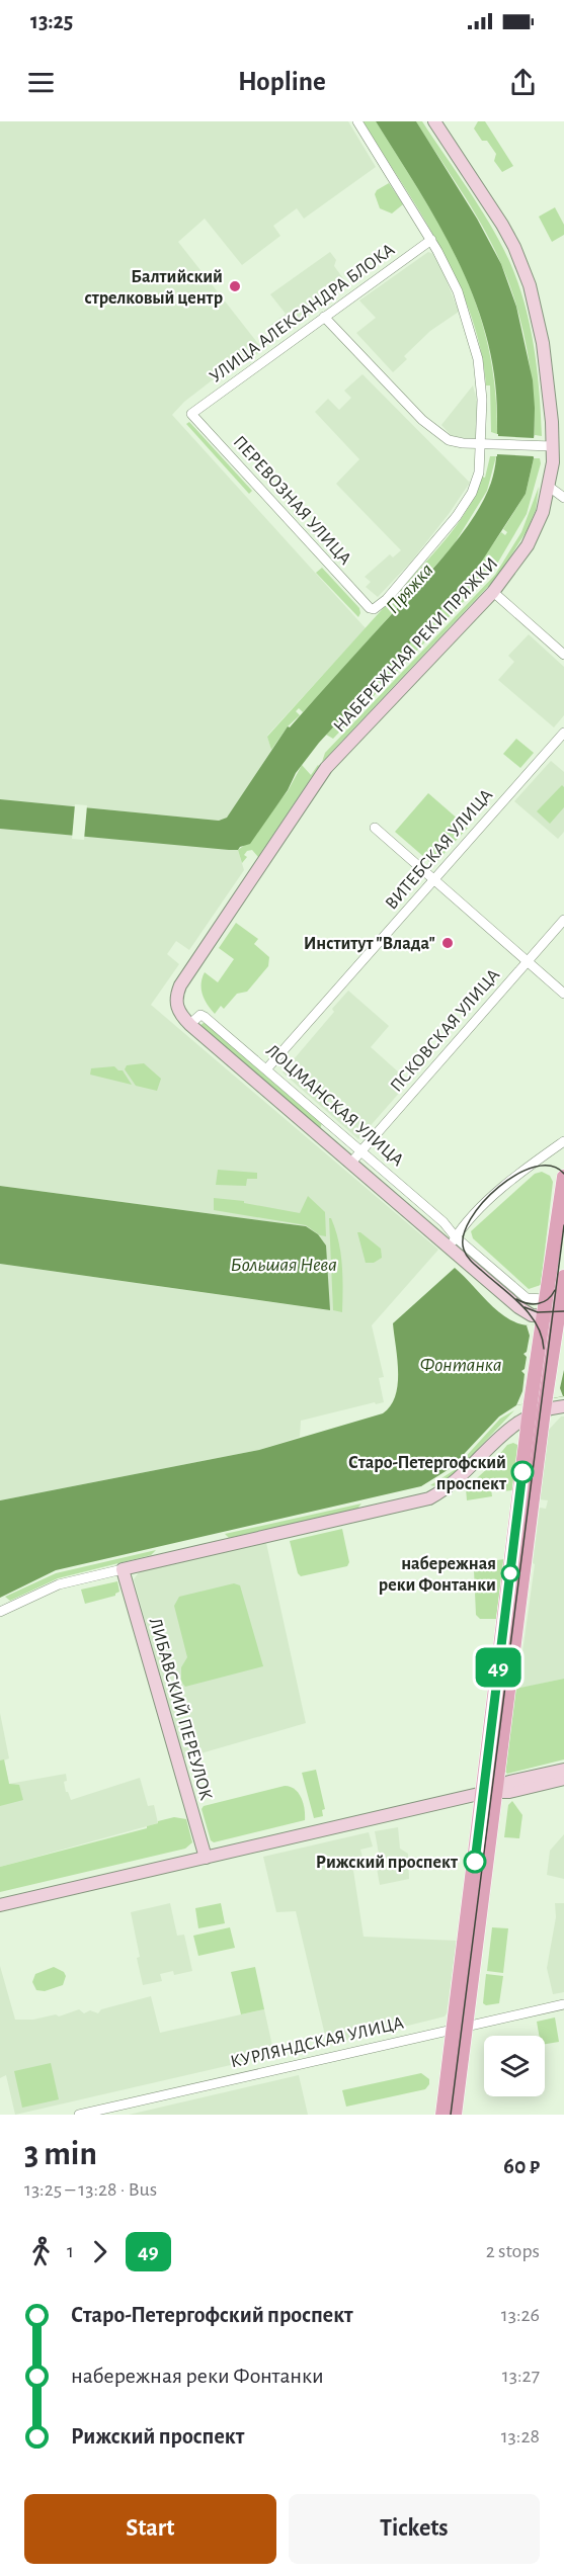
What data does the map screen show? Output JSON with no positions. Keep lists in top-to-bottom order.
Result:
{
  "streets": {
    "main road": ["НАБЕРЕЖНАЯ РЕКИ ПРЯЖКИ", "ЛОЦМАНСКАЯ УЛИЦА", "ЛИБАВСКИЙ ПЕРЕУЛОК"],
    "street": [
      "УЛИЦА АЛЕКСАНДРА БЛОКА",
      "ПЕРЕВОЗНАЯ УЛИЦА",
      "ВИТЕБСКАЯ УЛИЦА",
      "ПСКОВСКАЯ УЛИЦА",
      "КУРЛЯНДСКАЯ УЛИЦА"
    ]
  },
  "crossings": [
    ["УЛИЦА АЛЕКСАНДРА БЛОКА", "ПЕРЕВОЗНАЯ УЛИЦА"],
    ["НАБЕРЕЖНАЯ РЕКИ ПРЯЖКИ", "ЛОЦМАНСКАЯ УЛИЦА"],
    ["ВИТЕБСКАЯ УЛИЦА", "ЛОЦМАНСКАЯ УЛИЦА"],
    ["ПСКОВСКАЯ УЛИЦА", "ЛОЦМАНСКАЯ УЛИЦА"]
  ],
  "water": ["Пряжка", "Большая Нева", "Фонтанка"],
  "places": [
    "Балтийский стрелковый центр",
    "Институт \"Влада\"",
    "Старо-Петергофский проспект",
    "набережная реки Фонтанки",
    "Рижский проспект"
  ],
  "lines": ["bus line 49"],
  "page": {
    "status": "13:25",
    "header": "Hopline",
    "on_map": "49",
    "heading": ["3 min", "13:25 – 13:28 · Bus", "60 ₽"],
    "legs": ["1", "49", "2 stops"],
    "list": [
      {
        "name": "Старо-Петергофский проспект",
        "value": "13:26"
      },
      {
        "name": "набережная реки Фонтанки",
        "value": "13:27"
      },
      {
        "name": "Рижский проспект",
        "value": "13:28"
      }
    ],
    "buttons": ["Start", "Tickets"]
  }
}
